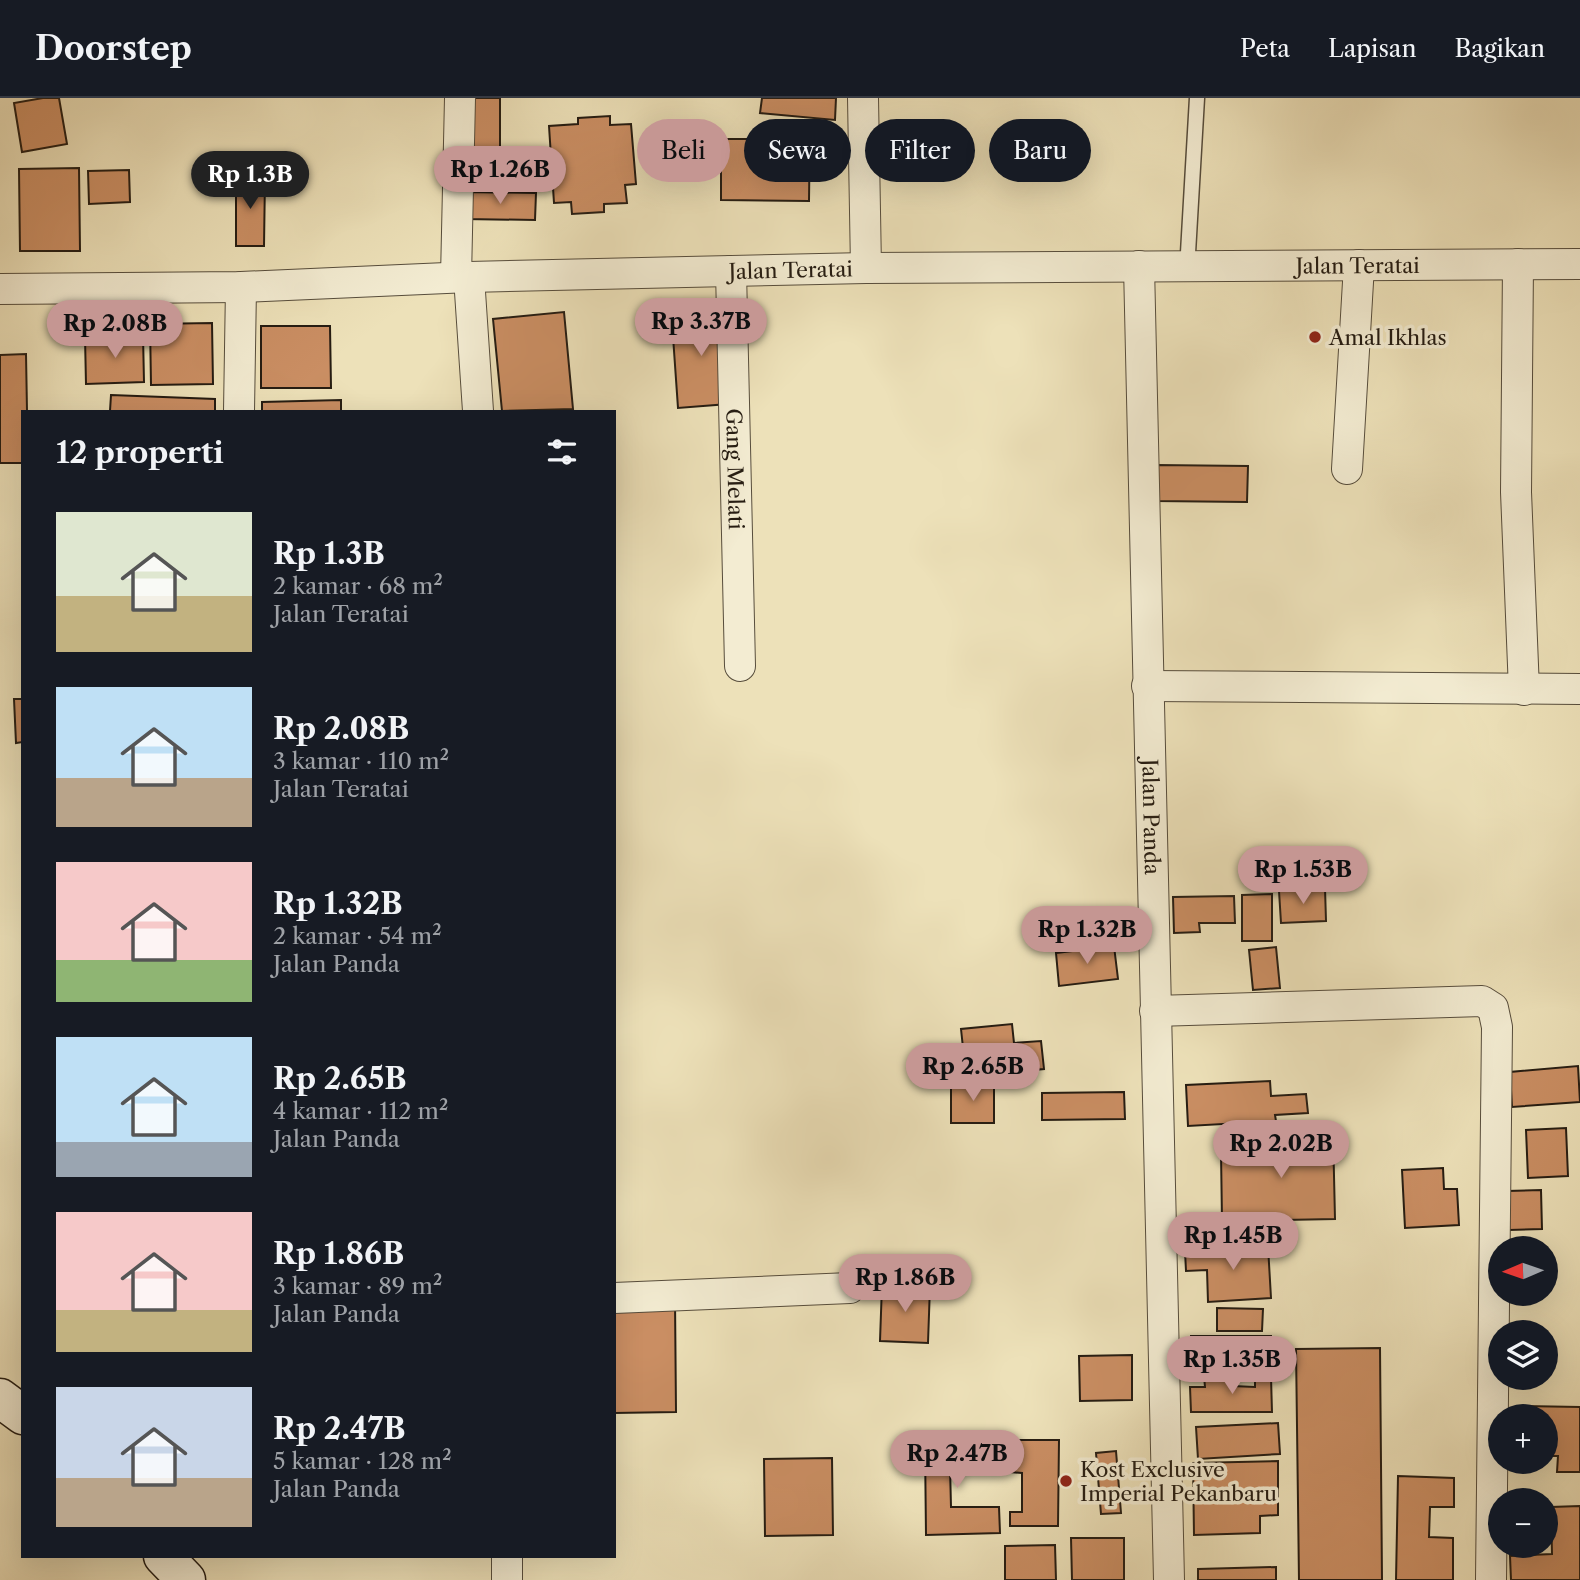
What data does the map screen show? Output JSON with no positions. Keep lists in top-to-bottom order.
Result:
{
  "streets": {
    "street": ["Jalan Teratai", "Gang Melati", "Jalan Panda"]
  },
  "crossings": [
    ["Jalan Teratai", "Gang Melati"],
    ["Jalan Teratai", "Jalan Panda"]
  ],
  "places": ["Amal Ikhlas", "Kost Exclusive Imperial Pekanbaru"],
  "north": "left",
  "page": {
    "header": "Doorstep",
    "nav": ["Peta", "Lapisan", "Bagikan"],
    "chip": [
      "Beli",
      "Sewa",
      "Filter",
      "Baru"
    ],
    "price": [
      "Rp 1.26B",
      "Rp 1.3B",
      "Rp 3.37B",
      "Rp 2.08B",
      "Rp 1.53B",
      "Rp 1.32B",
      "Rp 2.65B",
      "Rp 2.02B",
      "Rp 1.45B",
      "Rp 1.86B",
      "Rp 1.35B",
      "Rp 2.47B"
    ],
    "heading": "12 properti",
    "list": [
      {
        "name": "Rp 1.3B",
        "note": "2 kamar · 68 m² · Jalan Teratai"
      },
      {
        "name": "Rp 2.08B",
        "note": "3 kamar · 110 m² · Jalan Teratai"
      },
      {
        "name": "Rp 1.32B",
        "note": "2 kamar · 54 m² · Jalan Panda"
      },
      {
        "name": "Rp 2.65B",
        "note": "4 kamar · 112 m² · Jalan Panda"
      },
      {
        "name": "Rp 1.86B",
        "note": "3 kamar · 89 m² · Jalan Panda"
      },
      {
        "name": "Rp 2.47B",
        "note": "5 kamar · 128 m² · Jalan Panda"
      }
    ],
    "map_buttons": ["+", "−"]
  }
}
